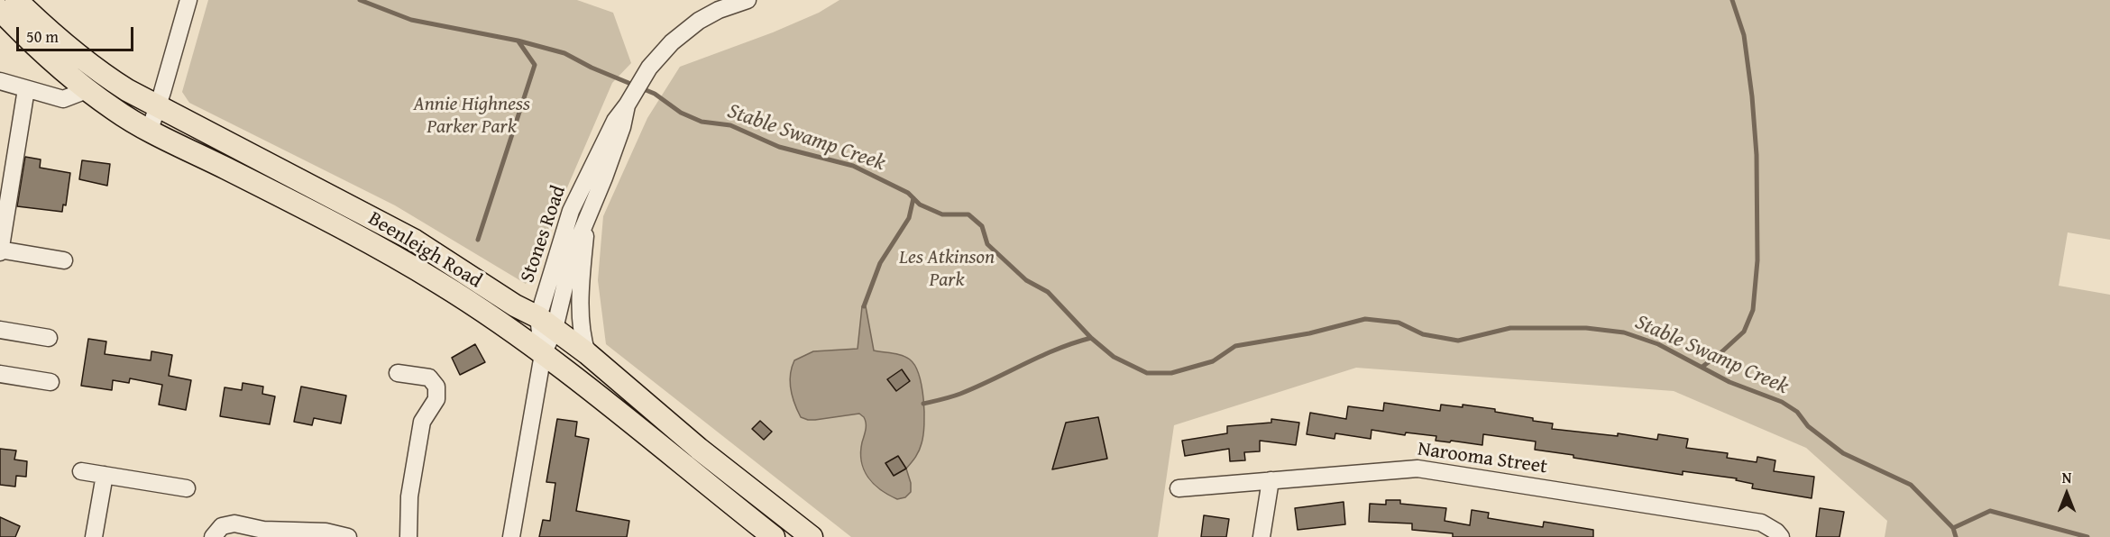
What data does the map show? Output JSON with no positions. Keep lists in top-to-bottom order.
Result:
{
  "streets": {
    "main road": ["Beenleigh Road"],
    "street": ["Stones Road", "Narooma Street"]
  },
  "crossings": [
    ["Stones Road", "Beenleigh Road"]
  ],
  "water": ["Stable Swamp Creek"],
  "parks": ["Annie Highness Parker Park", "Les Atkinson Park"],
  "scale_bar": "50 m",
  "north": "top"
}
